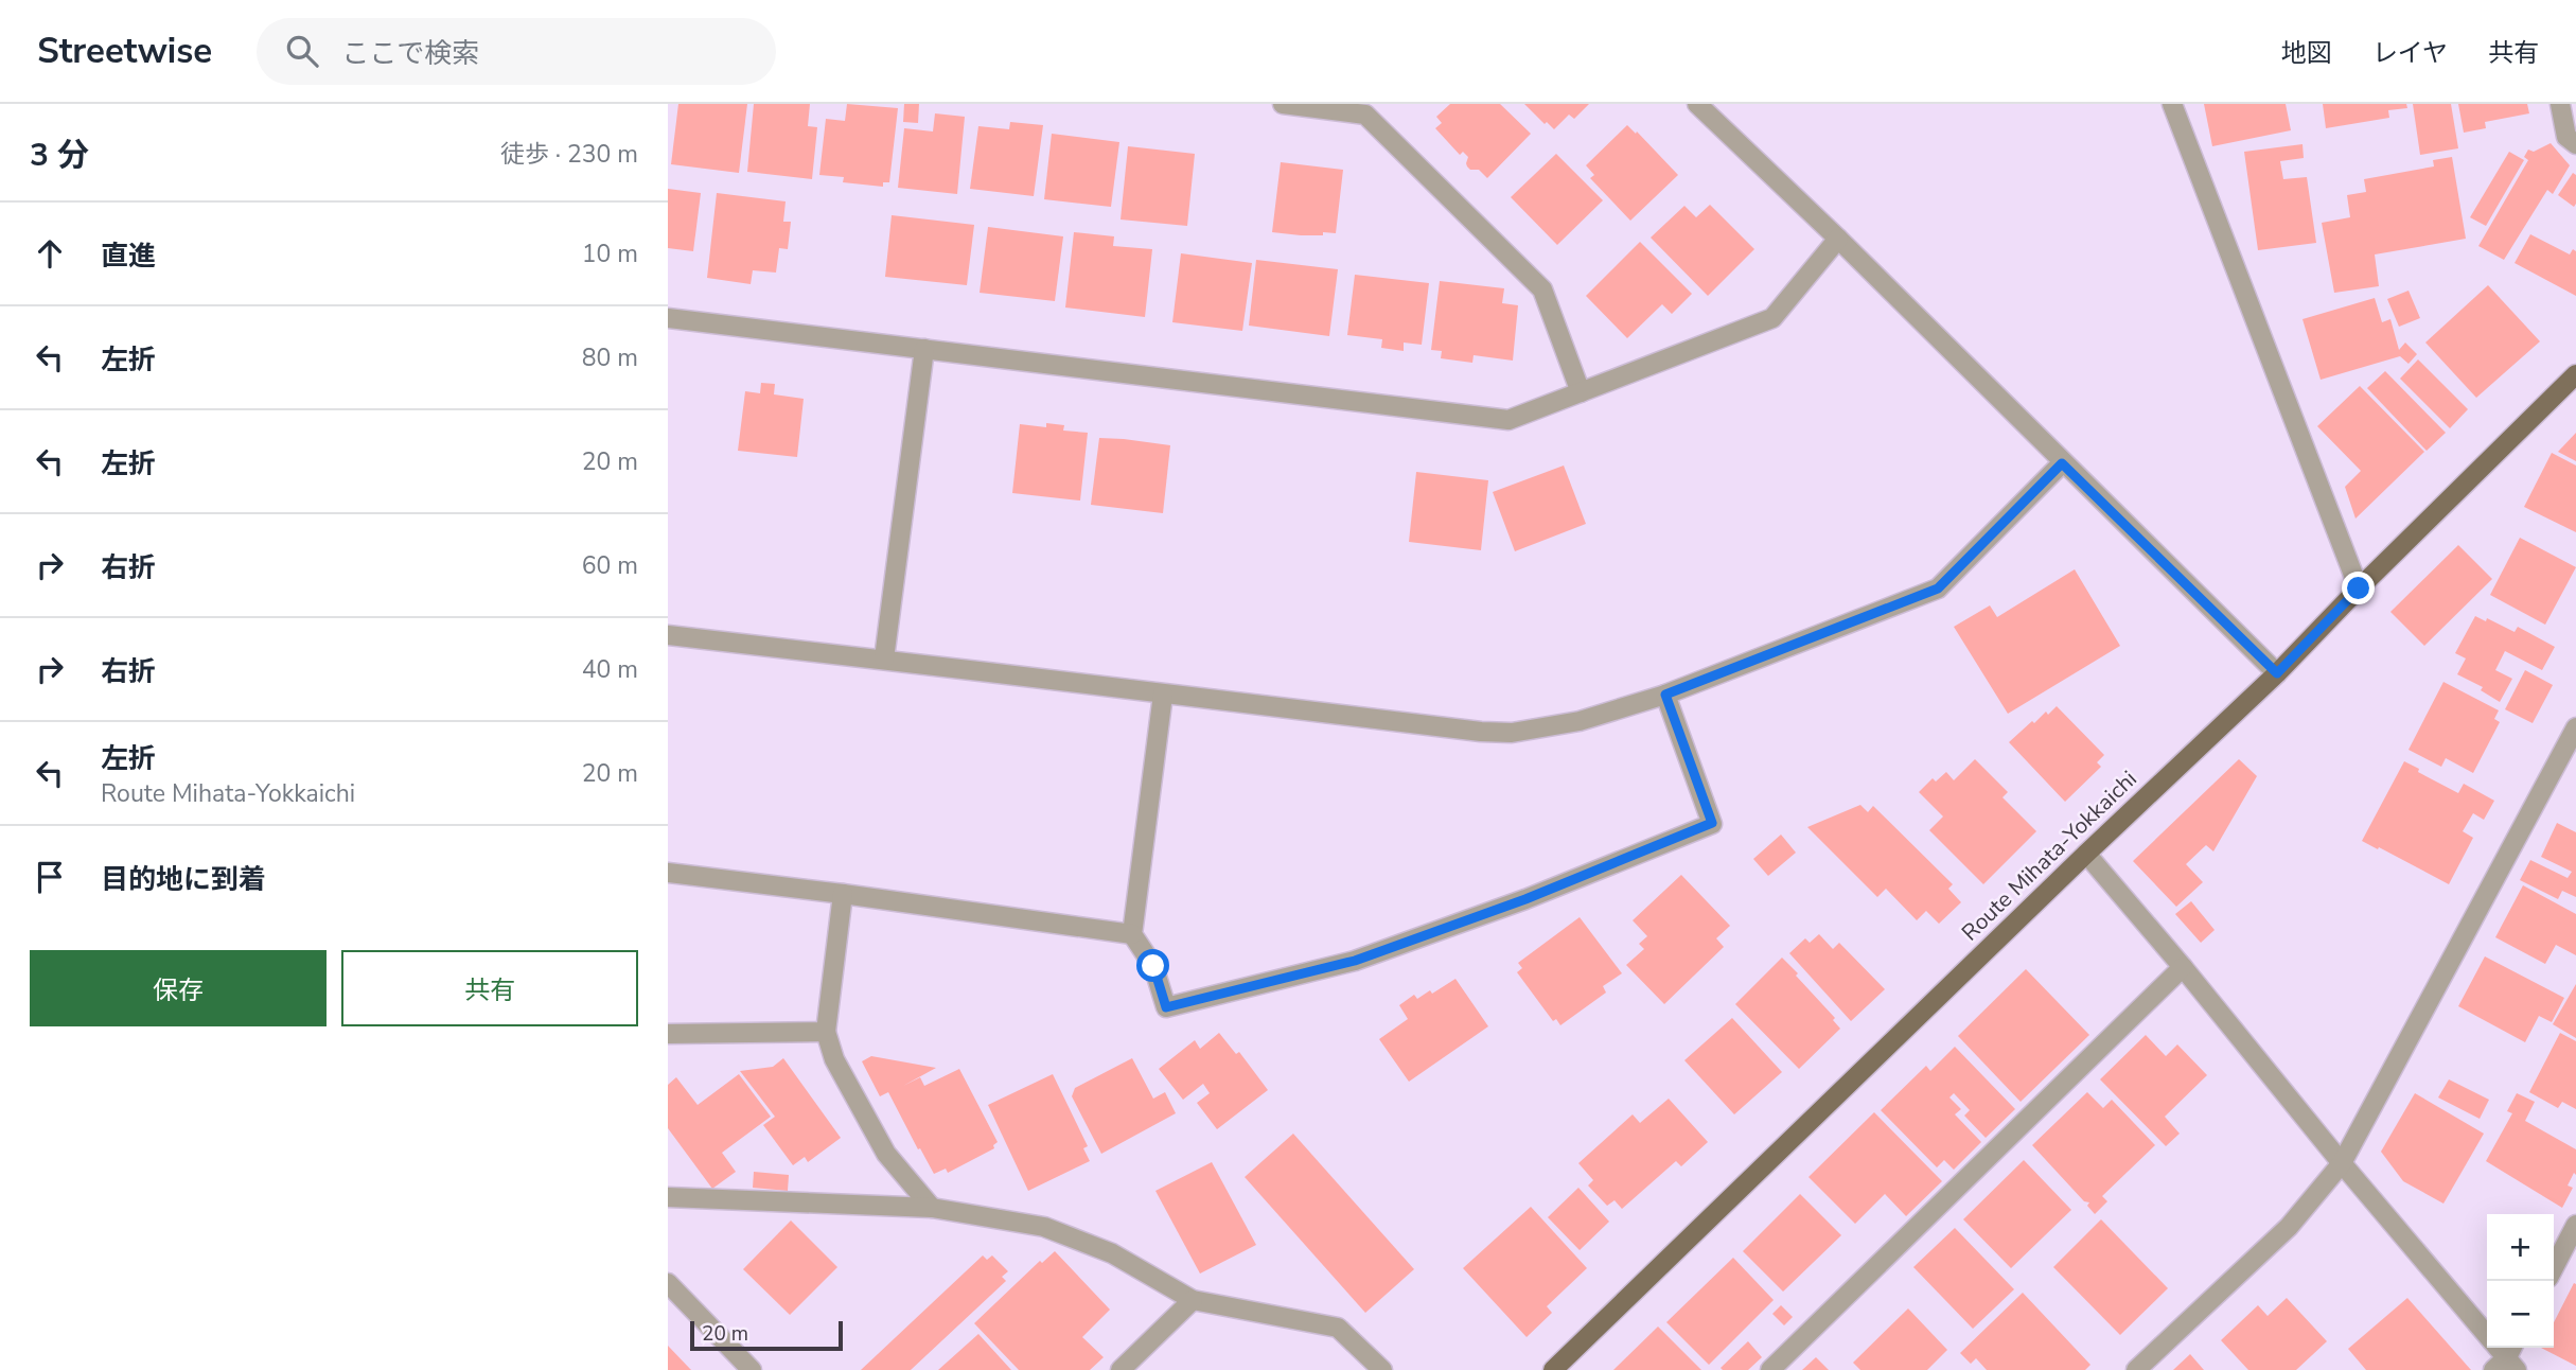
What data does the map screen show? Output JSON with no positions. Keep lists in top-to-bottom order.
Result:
{
  "streets": {
    "main road": ["Route Mihata-Yokkaichi"]
  },
  "scale_bar": "20 m",
  "page": {
    "header": "Streetwise",
    "search": "ここで検索",
    "nav": ["地図", "レイヤ", "共有"],
    "heading": ["3 分", "徒歩 · 230 m"],
    "list": [
      ["直進", "10 m"],
      ["左折", "80 m"],
      ["左折", "20 m"],
      ["右折", "60 m"],
      ["右折", "40 m"],
      ["左折", "Route Mihata-Yokkaichi", "20 m"],
      "目的地に到着"
    ],
    "buttons": ["保存", "共有"],
    "map_buttons": ["+", "−"],
    "scale": "20 m"
  }
}
